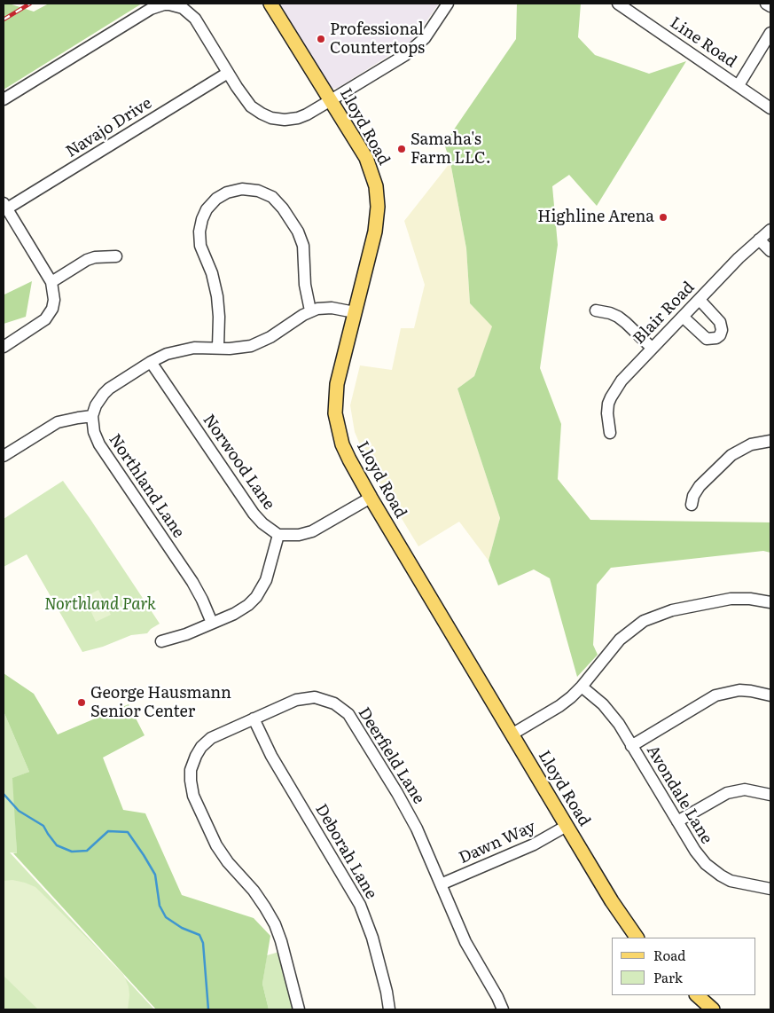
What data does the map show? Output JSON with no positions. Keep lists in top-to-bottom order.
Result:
{
  "streets": {
    "main road": ["Lloyd Road"],
    "street": [
      "Line Road",
      "Navajo Drive",
      "Blair Road",
      "Norwood Lane",
      "Northland Lane",
      "Deerfield Lane",
      "Avondale Lane",
      "Dawn Way",
      "Deborah Lane"
    ]
  },
  "crossings": [
    ["Lloyd Road", "Dawn Way"],
    ["Deerfield Lane", "Dawn Way"],
    ["Deerfield Lane", "Deborah Lane"]
  ],
  "parks": ["Northland Park"],
  "places": [
    "Professional Countertops",
    "Samaha's Farm LLC.",
    "Highline Arena",
    "George Hausmann Senior Center"
  ],
  "legend": ["Road", "Park"]
}
